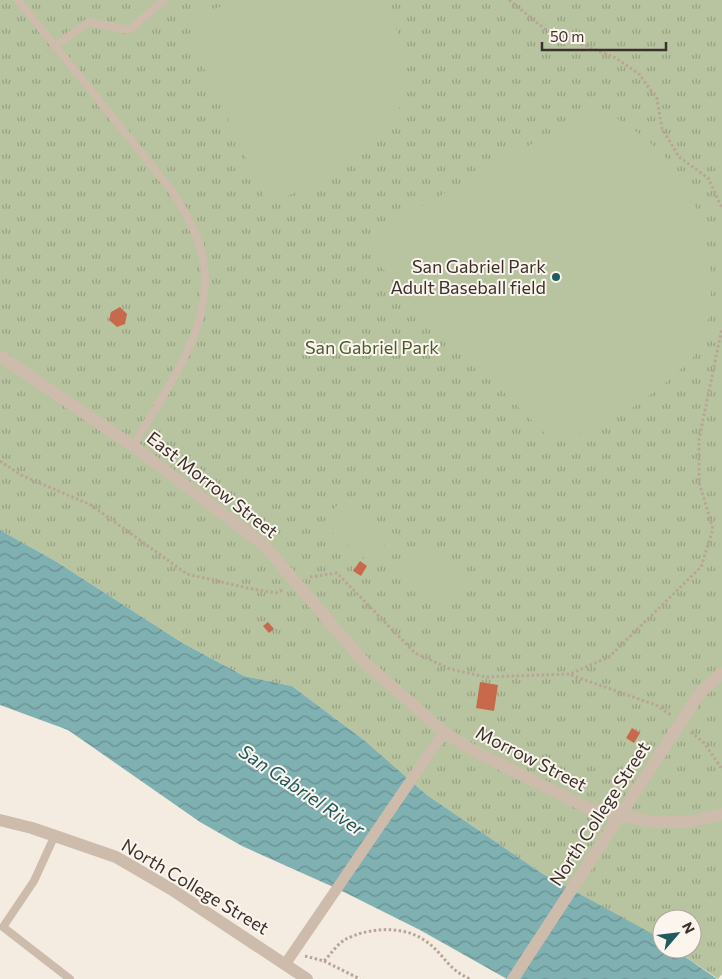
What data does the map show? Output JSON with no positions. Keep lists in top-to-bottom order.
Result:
{
  "streets": {
    "street": ["East Morrow Street", "Morrow Street", "North College Street"]
  },
  "crossings": [
    ["East Morrow Street", "Morrow Street"]
  ],
  "water": ["San Gabriel River"],
  "parks": ["San Gabriel Park"],
  "places": ["San Gabriel Park Adult Baseball field"],
  "scale_bar": "50 m",
  "north": "top right"
}
